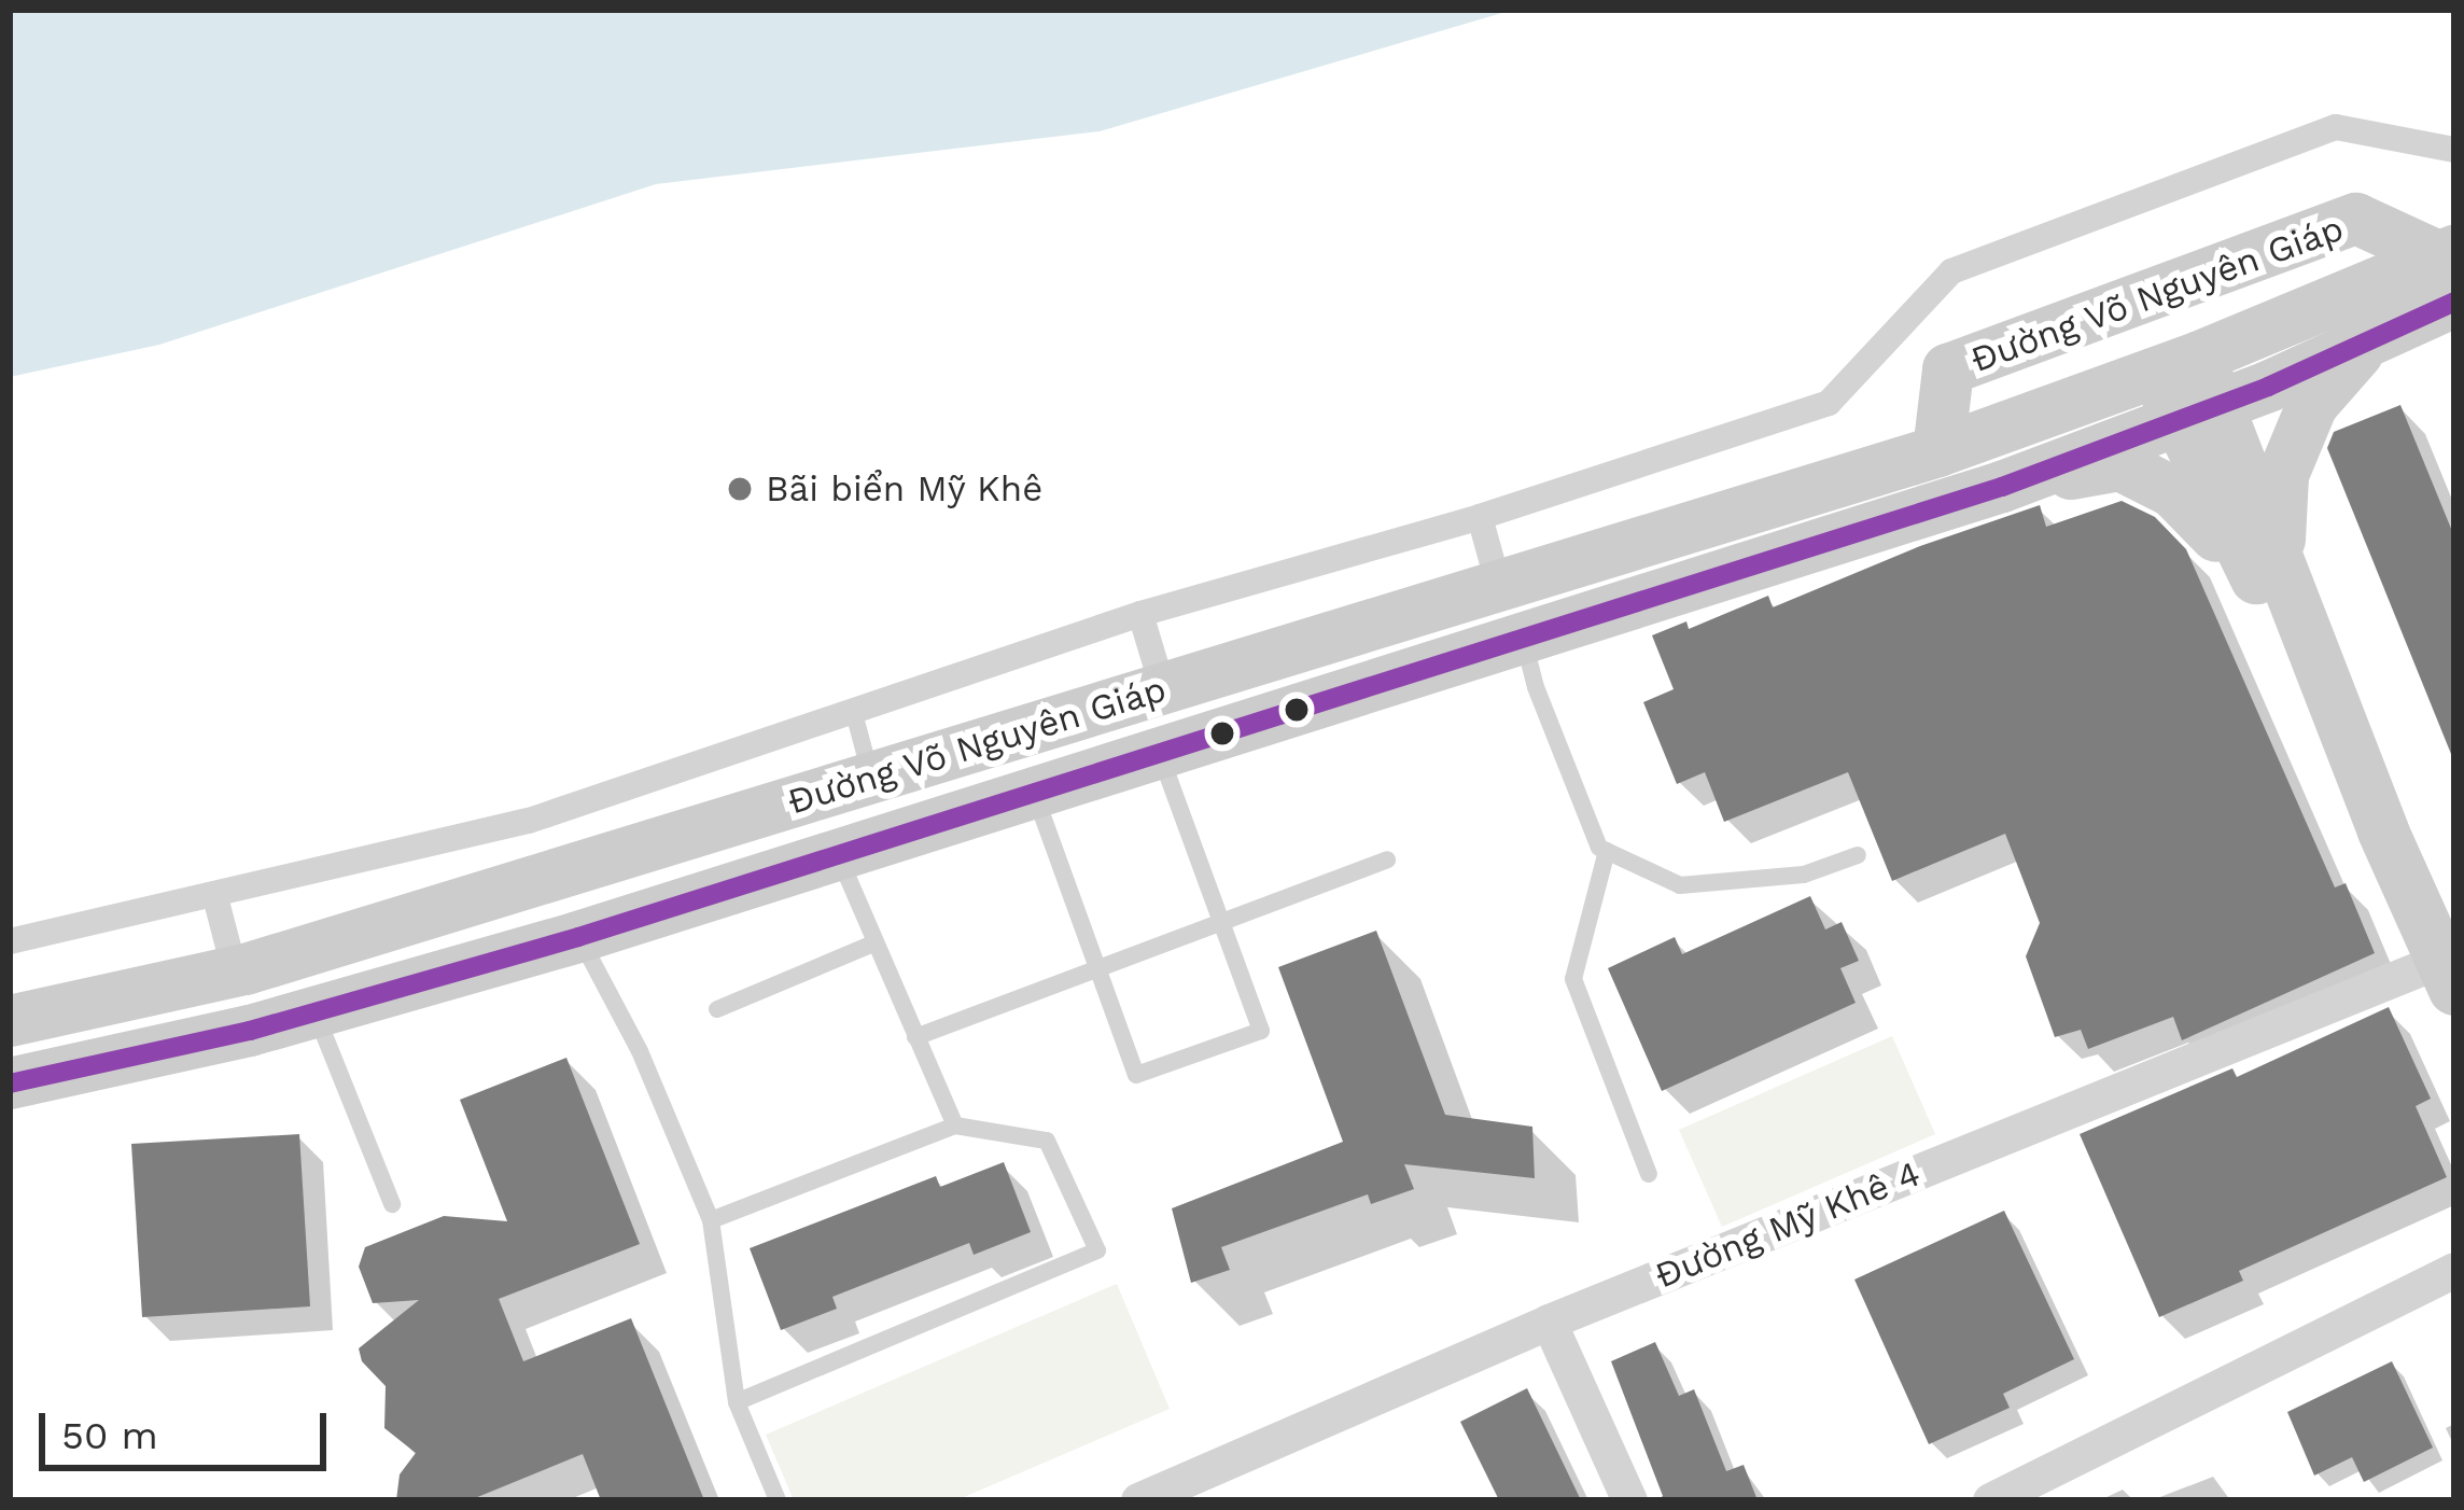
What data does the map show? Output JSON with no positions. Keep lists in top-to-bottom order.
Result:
{
  "streets": {
    "main road": ["Đường Võ Nguyên Giáp"],
    "street": ["Đường Mỹ Khê 4"]
  },
  "places": ["Bãi biển Mỹ Khê"],
  "scale_bar": "50 m"
}
